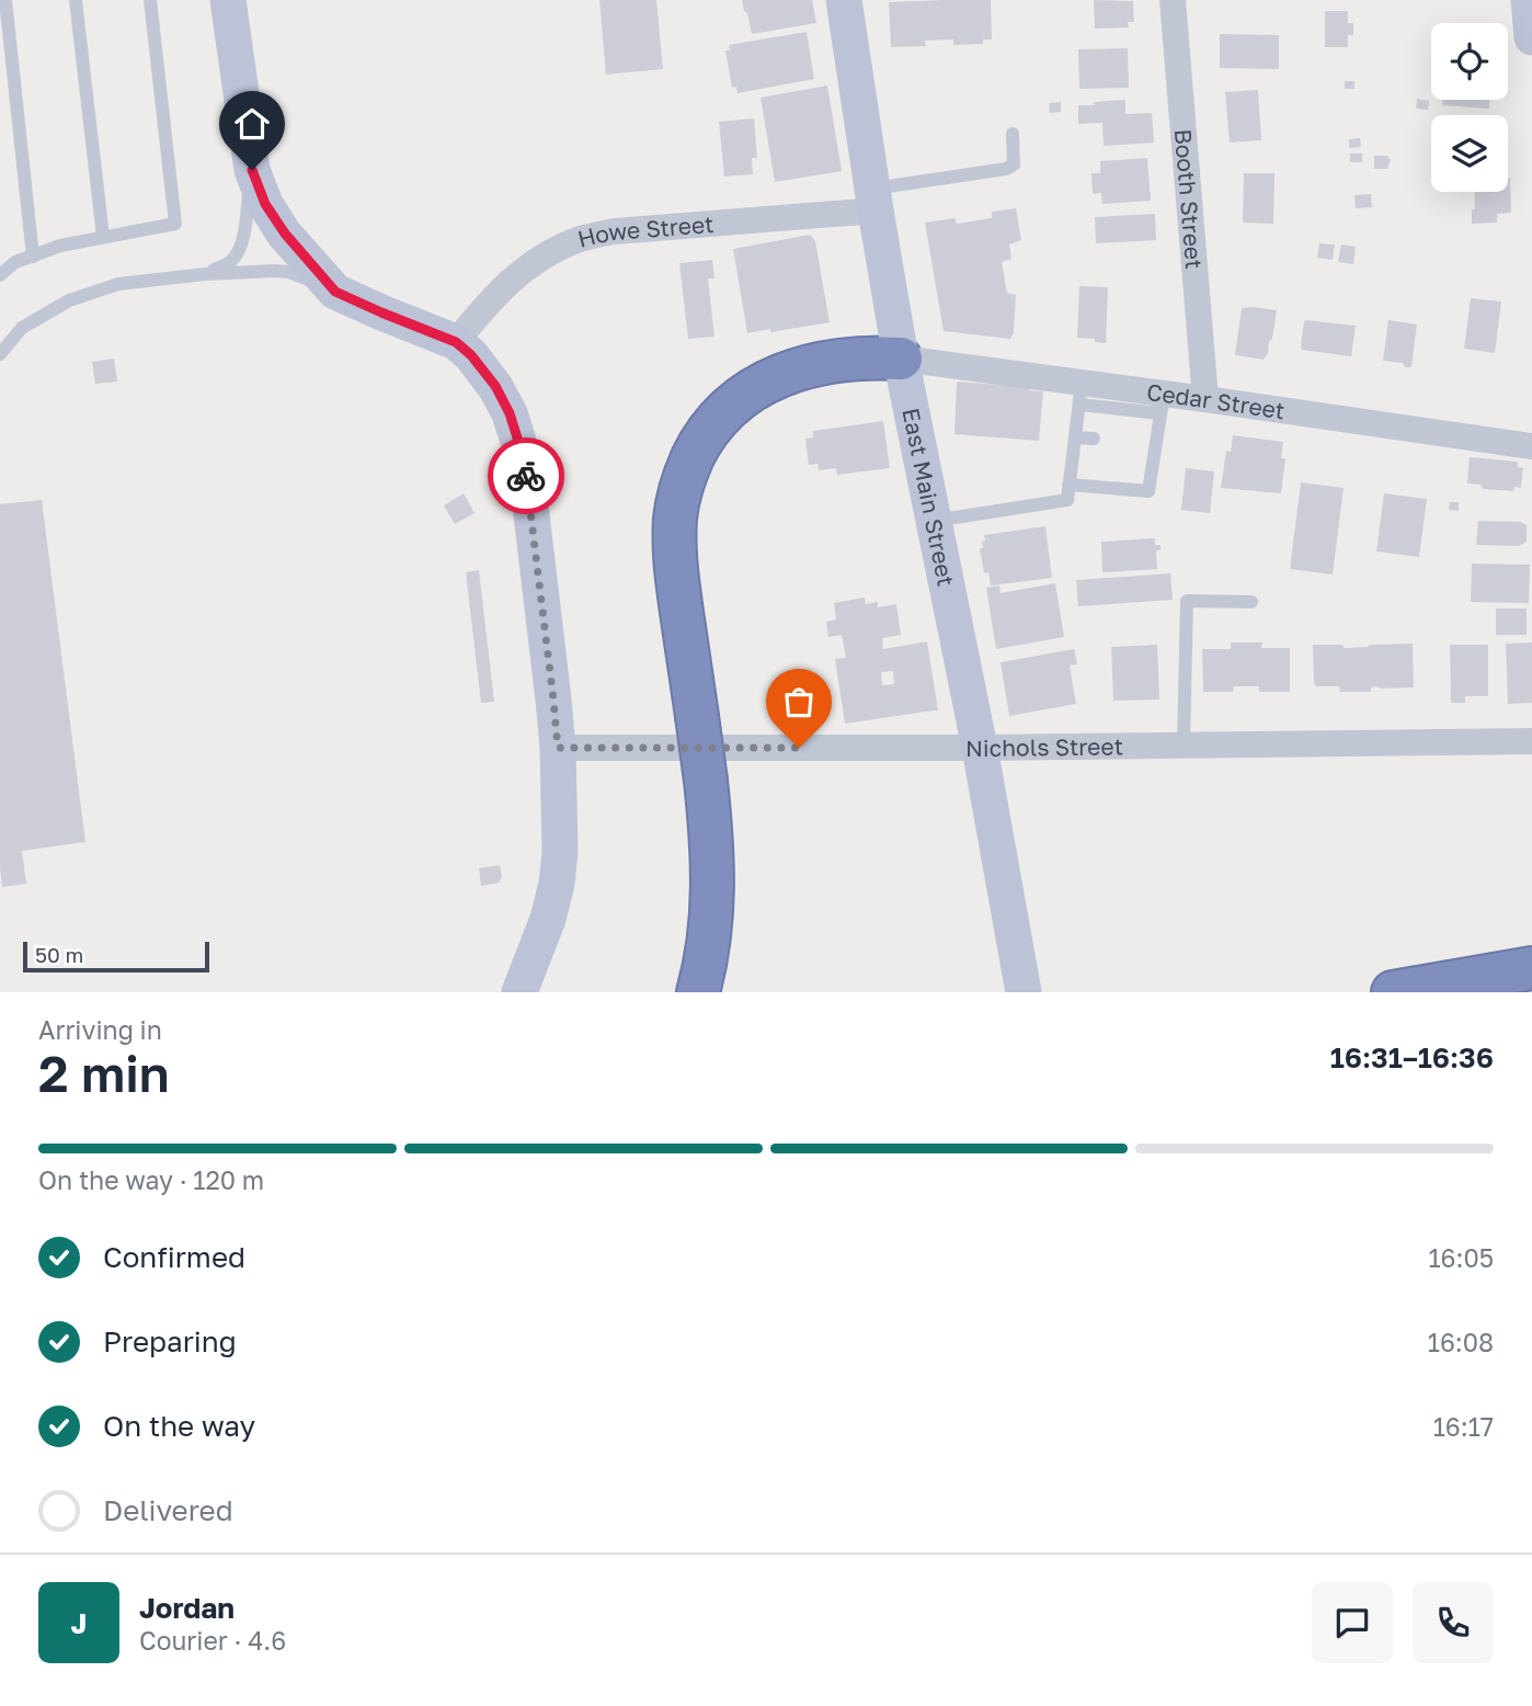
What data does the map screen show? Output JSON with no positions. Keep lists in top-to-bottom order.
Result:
{
  "streets": {
    "street": [
      "Booth Street",
      "Howe Street",
      "Cedar Street",
      "East Main Street",
      "Nichols Street"
    ]
  },
  "crossings": [
    ["Booth Street", "Cedar Street"],
    ["Howe Street", "East Main Street"],
    ["Cedar Street", "East Main Street"],
    ["East Main Street", "Nichols Street"]
  ],
  "scale_bar": "50 m",
  "page": {
    "scale": "50 m",
    "heading": ["2 min", "Arriving in", "16:31–16:36"],
    "panel": ["Jordan", "Courier · 4.6"],
    "bar": "On the way · 120 m",
    "list": [
      ["Confirmed", "16:05"],
      ["Preparing", "16:08"],
      ["On the way", "16:17"],
      "Delivered"
    ],
    "round": "J"
  }
}
